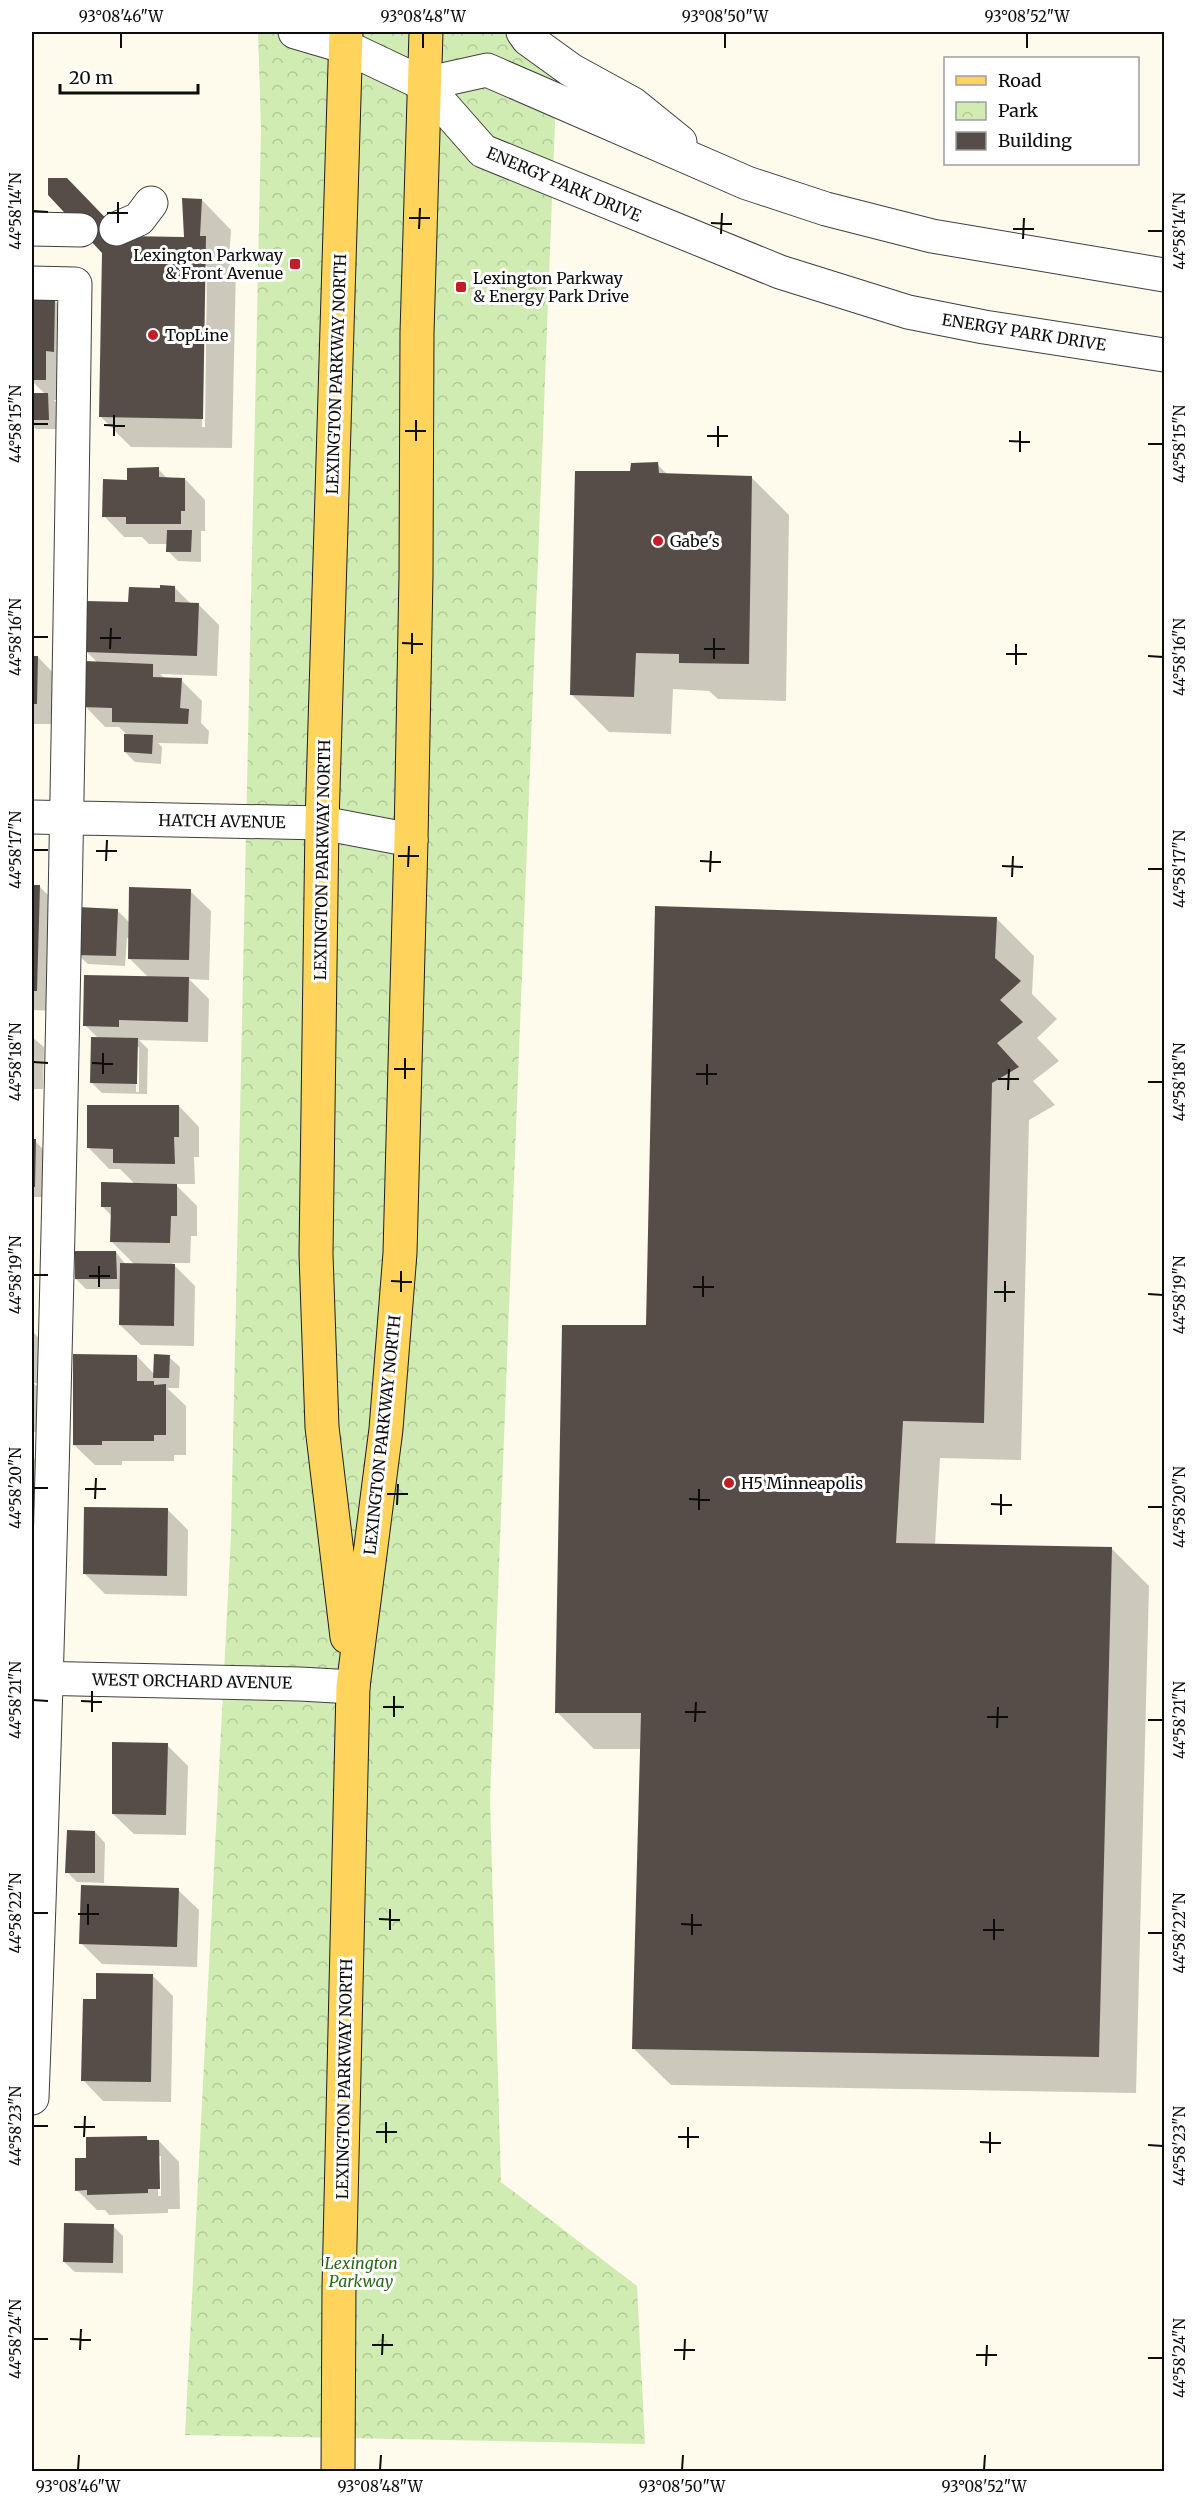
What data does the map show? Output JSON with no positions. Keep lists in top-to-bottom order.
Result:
{
  "streets": {
    "main road": ["LEXINGTON PARKWAY NORTH"],
    "street": ["ENERGY PARK DRIVE", "HATCH AVENUE", "WEST ORCHARD AVENUE"]
  },
  "crossings": [
    ["ENERGY PARK DRIVE", "LEXINGTON PARKWAY NORTH"],
    ["LEXINGTON PARKWAY NORTH", "HATCH AVENUE"],
    ["LEXINGTON PARKWAY NORTH", "WEST ORCHARD AVENUE"]
  ],
  "parks": ["Lexington Parkway"],
  "places": {
    "transit": ["Lexington Parkway & Front Avenue", "Lexington Parkway & Energy Park Drive"],
    "other": ["TopLine", "Gabe's", "H5 Minneapolis"]
  },
  "legend": ["Road", "Park", "Building"],
  "scale_bar": "20 m",
  "coordinates": [
    "93°08'46\"W",
    "93°08'48\"W",
    "93°08'50\"W",
    "93°08'52\"W",
    "44°58'14\"N",
    "44°58'15\"N",
    "44°58'16\"N",
    "44°58'17\"N",
    "44°58'18\"N",
    "44°58'19\"N",
    "44°58'20\"N",
    "44°58'21\"N",
    "44°58'22\"N",
    "44°58'23\"N",
    "44°58'24\"N"
  ]
}
